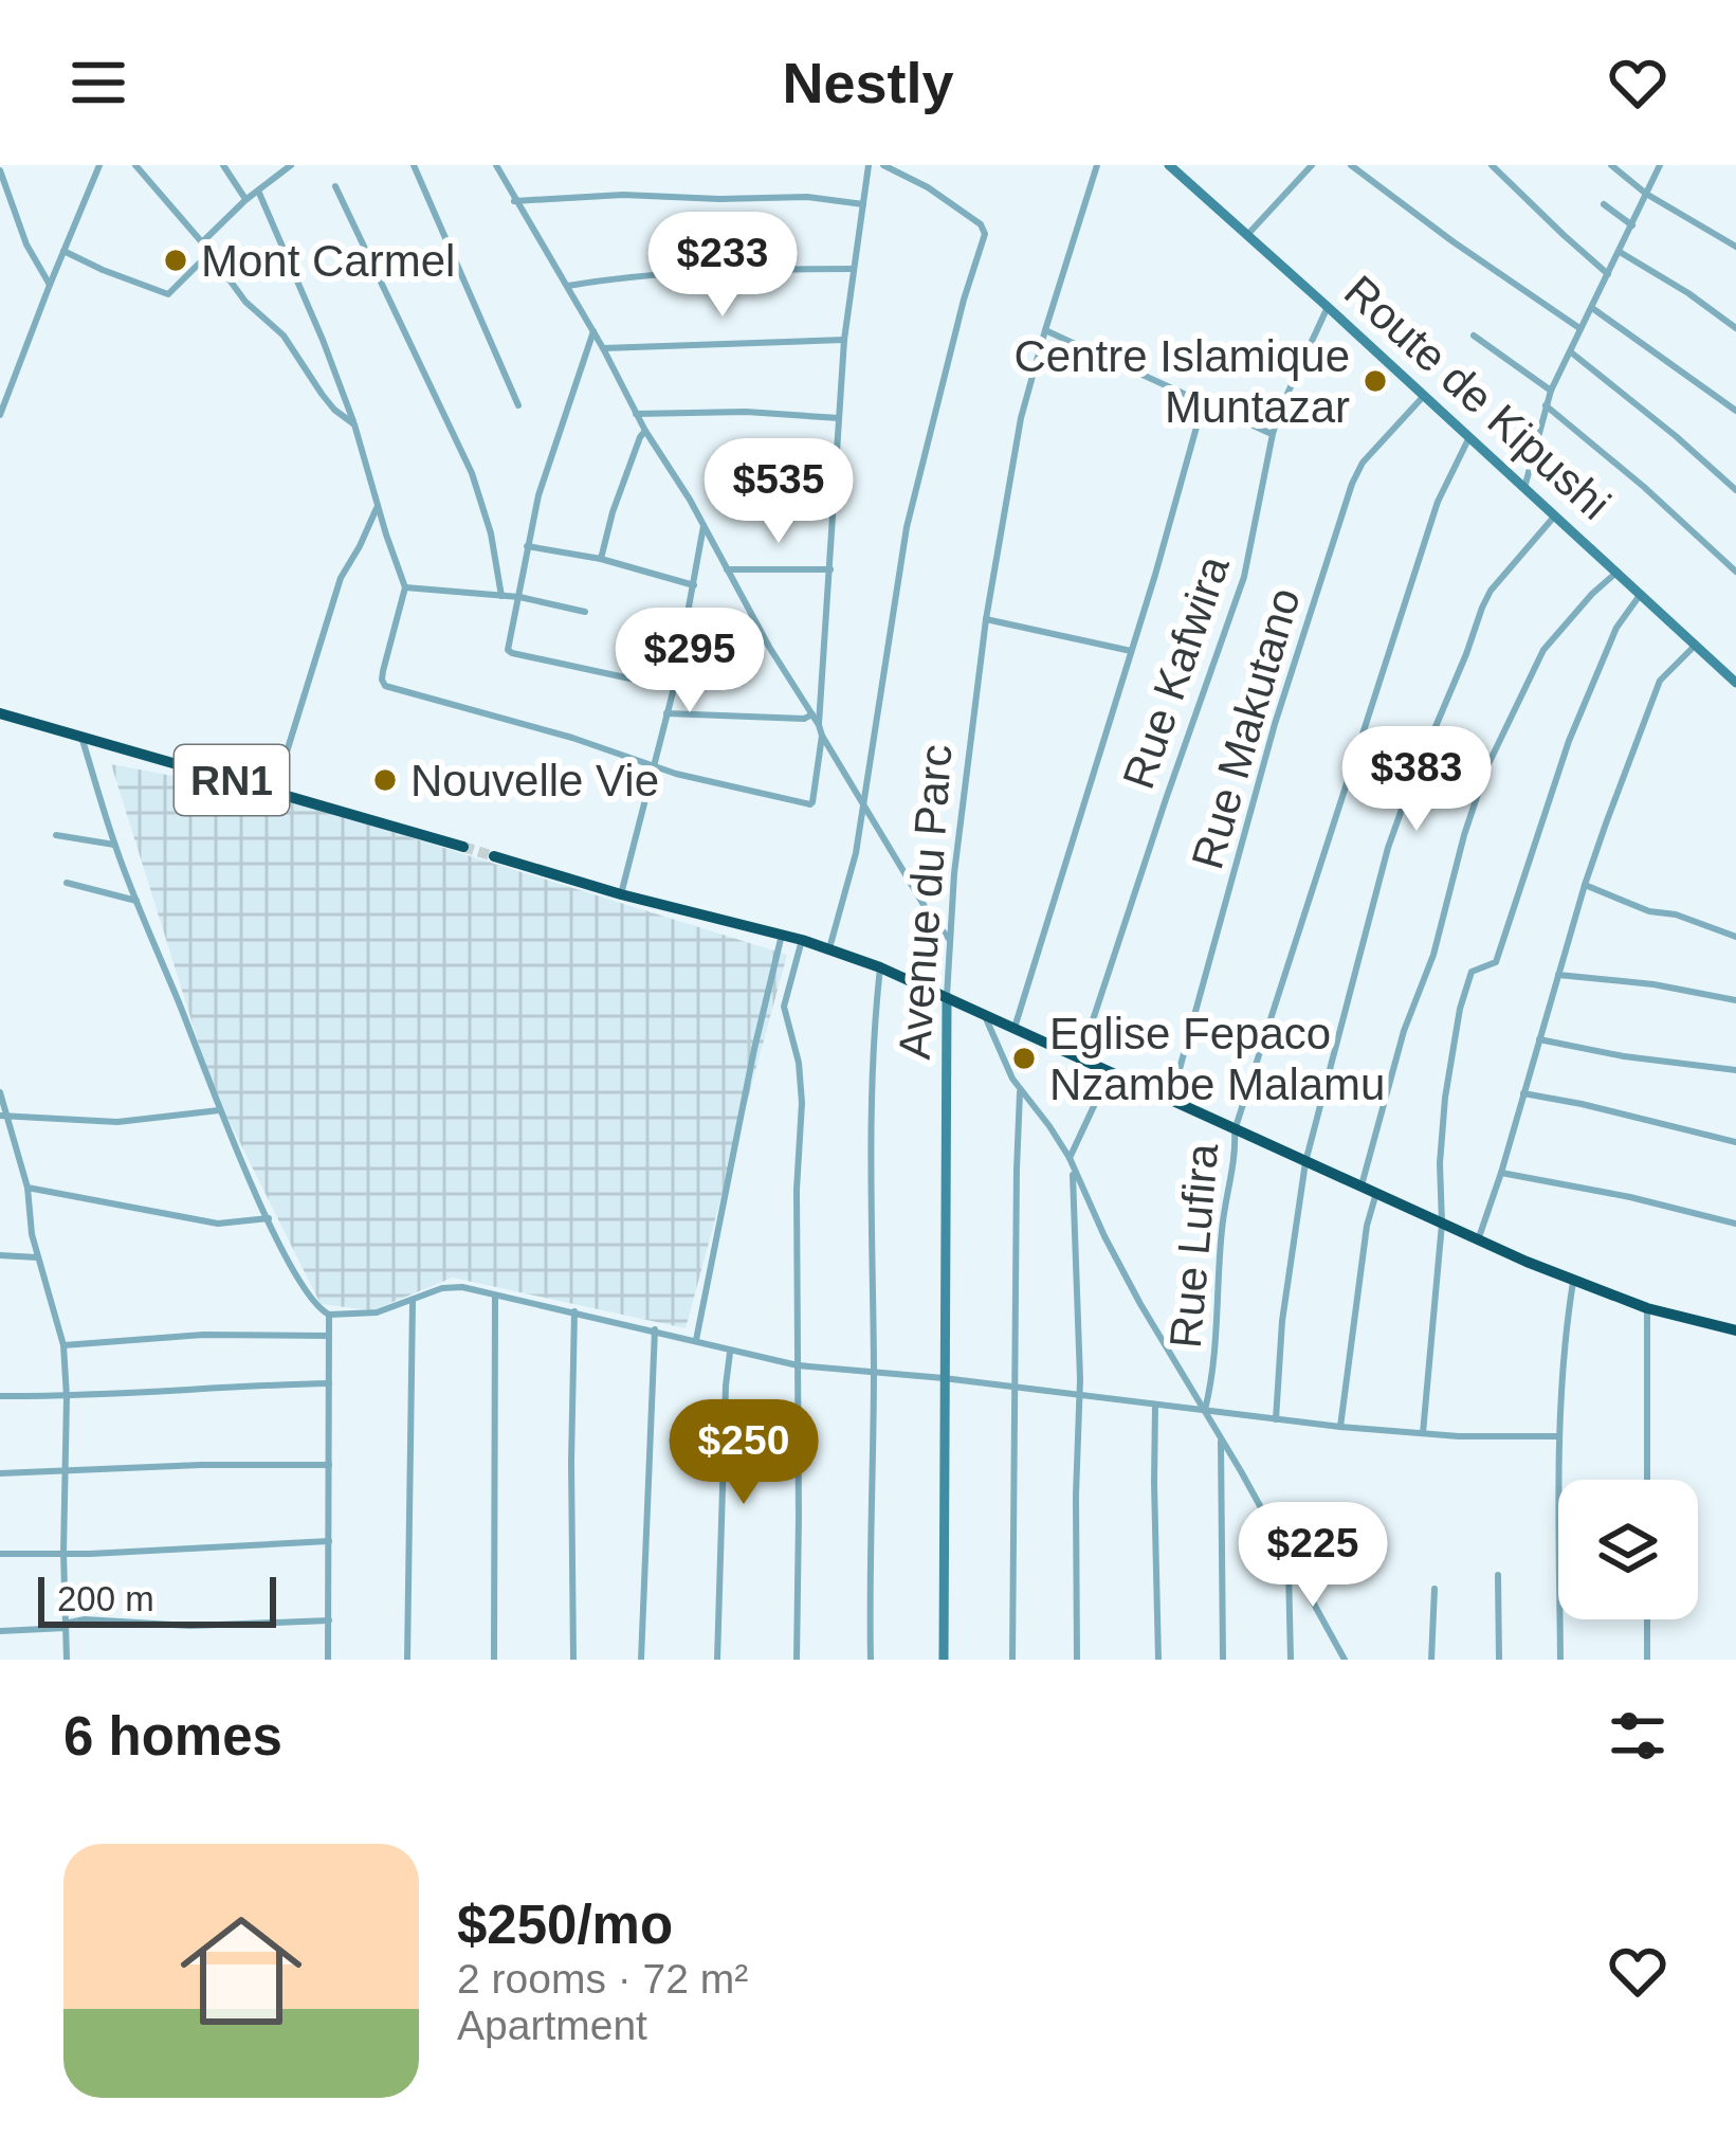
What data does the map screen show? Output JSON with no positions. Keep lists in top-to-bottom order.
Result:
{
  "streets": {
    "highway": ["RN1"],
    "main road": ["Route de Kipushi", "Avenue du Parc"],
    "street": ["Rue Kafwira", "Rue Makutano", "Rue Lufira"]
  },
  "crossings": [
    ["Route de Kipushi", "Rue Kafwira"],
    ["Route de Kipushi", "Rue Makutano"],
    ["Route de Kipushi", "Rue Lufira"]
  ],
  "places": [
    "Mont Carmel",
    "Centre Islamique Muntazar",
    "Nouvelle Vie",
    "Eglise Fepaco Nzambe Malamu"
  ],
  "scale_bar": "200 m",
  "page": {
    "header": "Nestly",
    "price": [
      "$233",
      "$535",
      "$295",
      "$383",
      "$250",
      "$225"
    ],
    "scale": "200 m",
    "heading": "6 homes",
    "list": [
      {
        "name": "$250/mo",
        "note": "2 rooms · 72 m² · Apartment"
      }
    ]
  }
}
